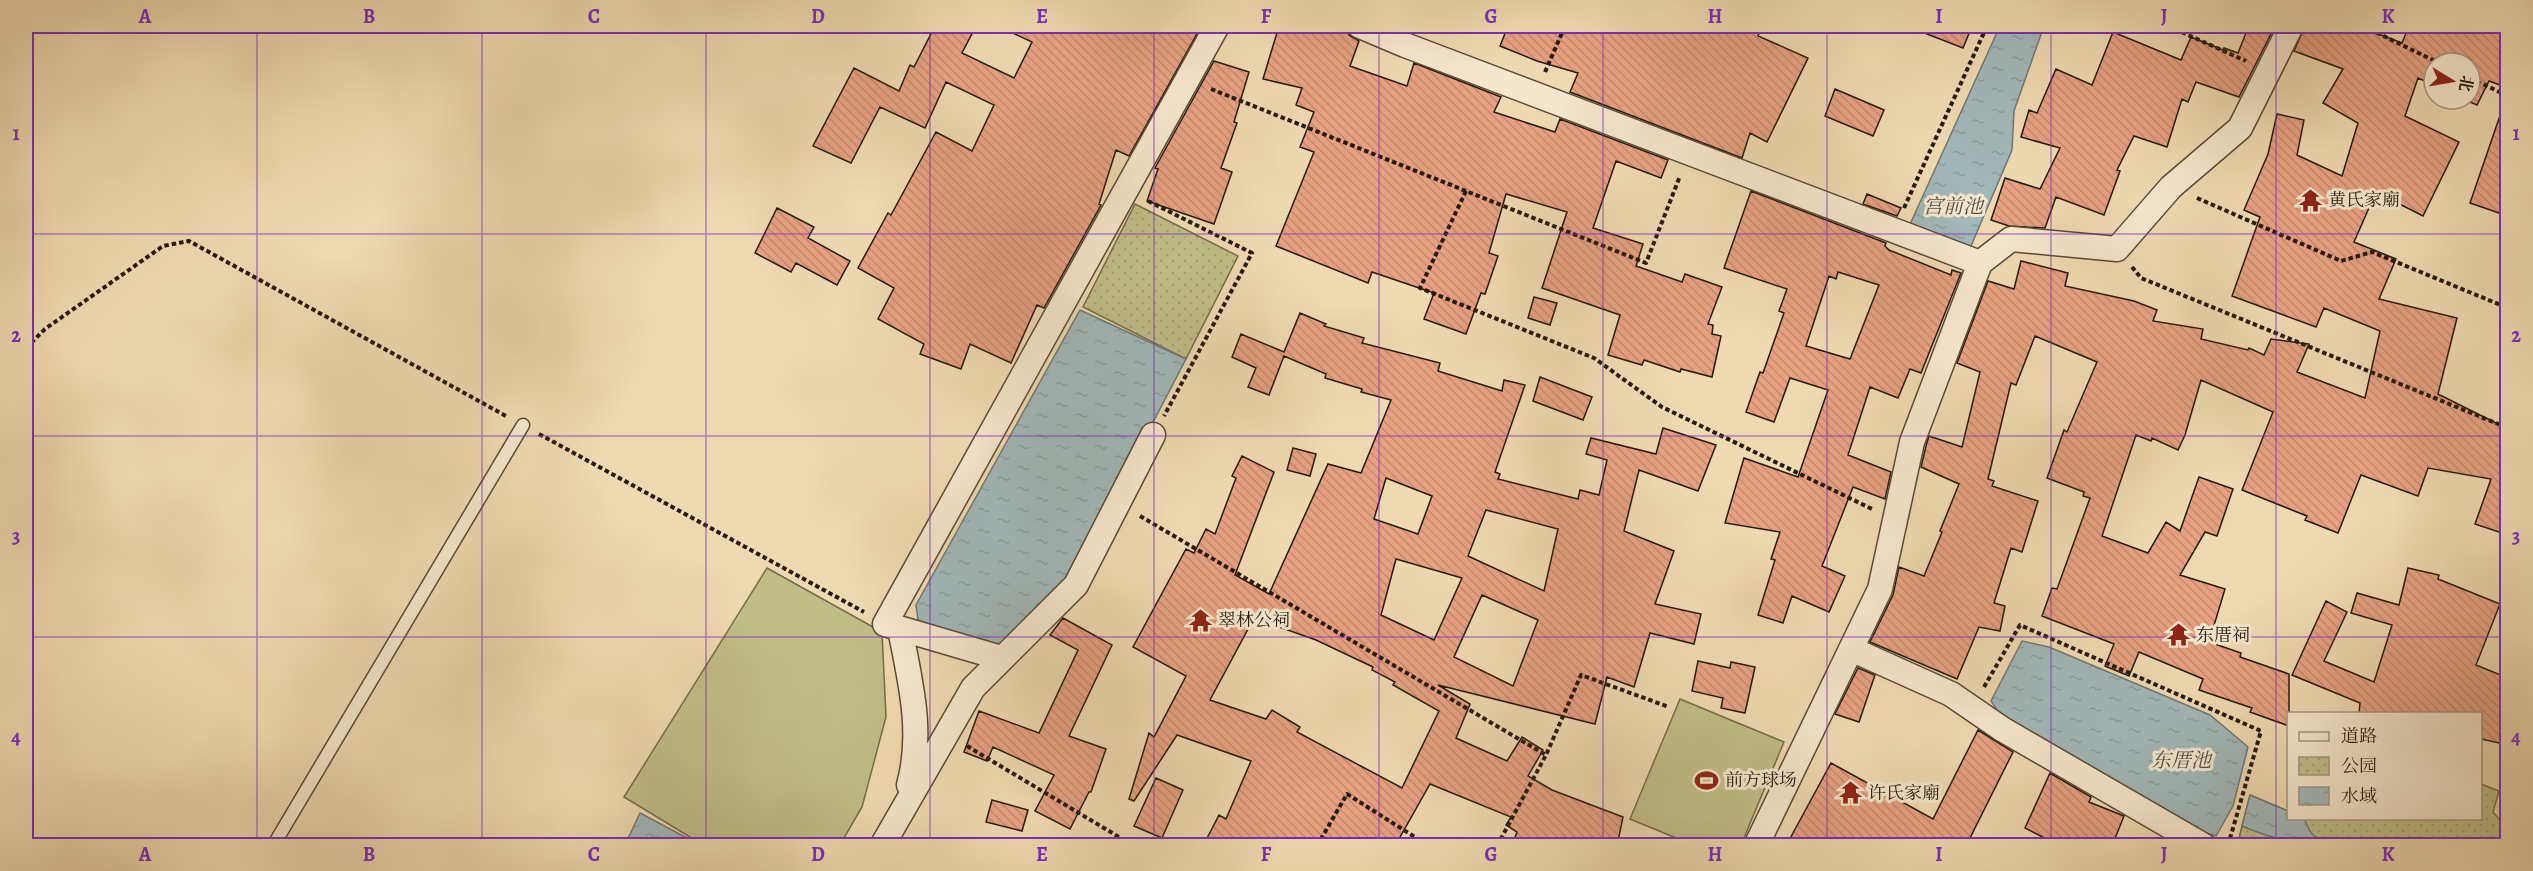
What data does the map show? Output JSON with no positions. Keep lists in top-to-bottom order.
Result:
{
  "water": ["宫前池", "东厝池"],
  "places": {
    "temple": [
      "黄氏家廟",
      "翠林公祠",
      "东厝祠",
      "许氏家廟"
    ],
    "sports": ["前方球场"]
  },
  "legend": ["道路", "公园", "水域"],
  "north": "right",
  "grid": {
    "columns": [
      "A",
      "B",
      "C",
      "D",
      "E",
      "F",
      "G",
      "H",
      "I",
      "J",
      "K"
    ],
    "rows": [
      "1",
      "2",
      "3",
      "4"
    ]
  }
}
